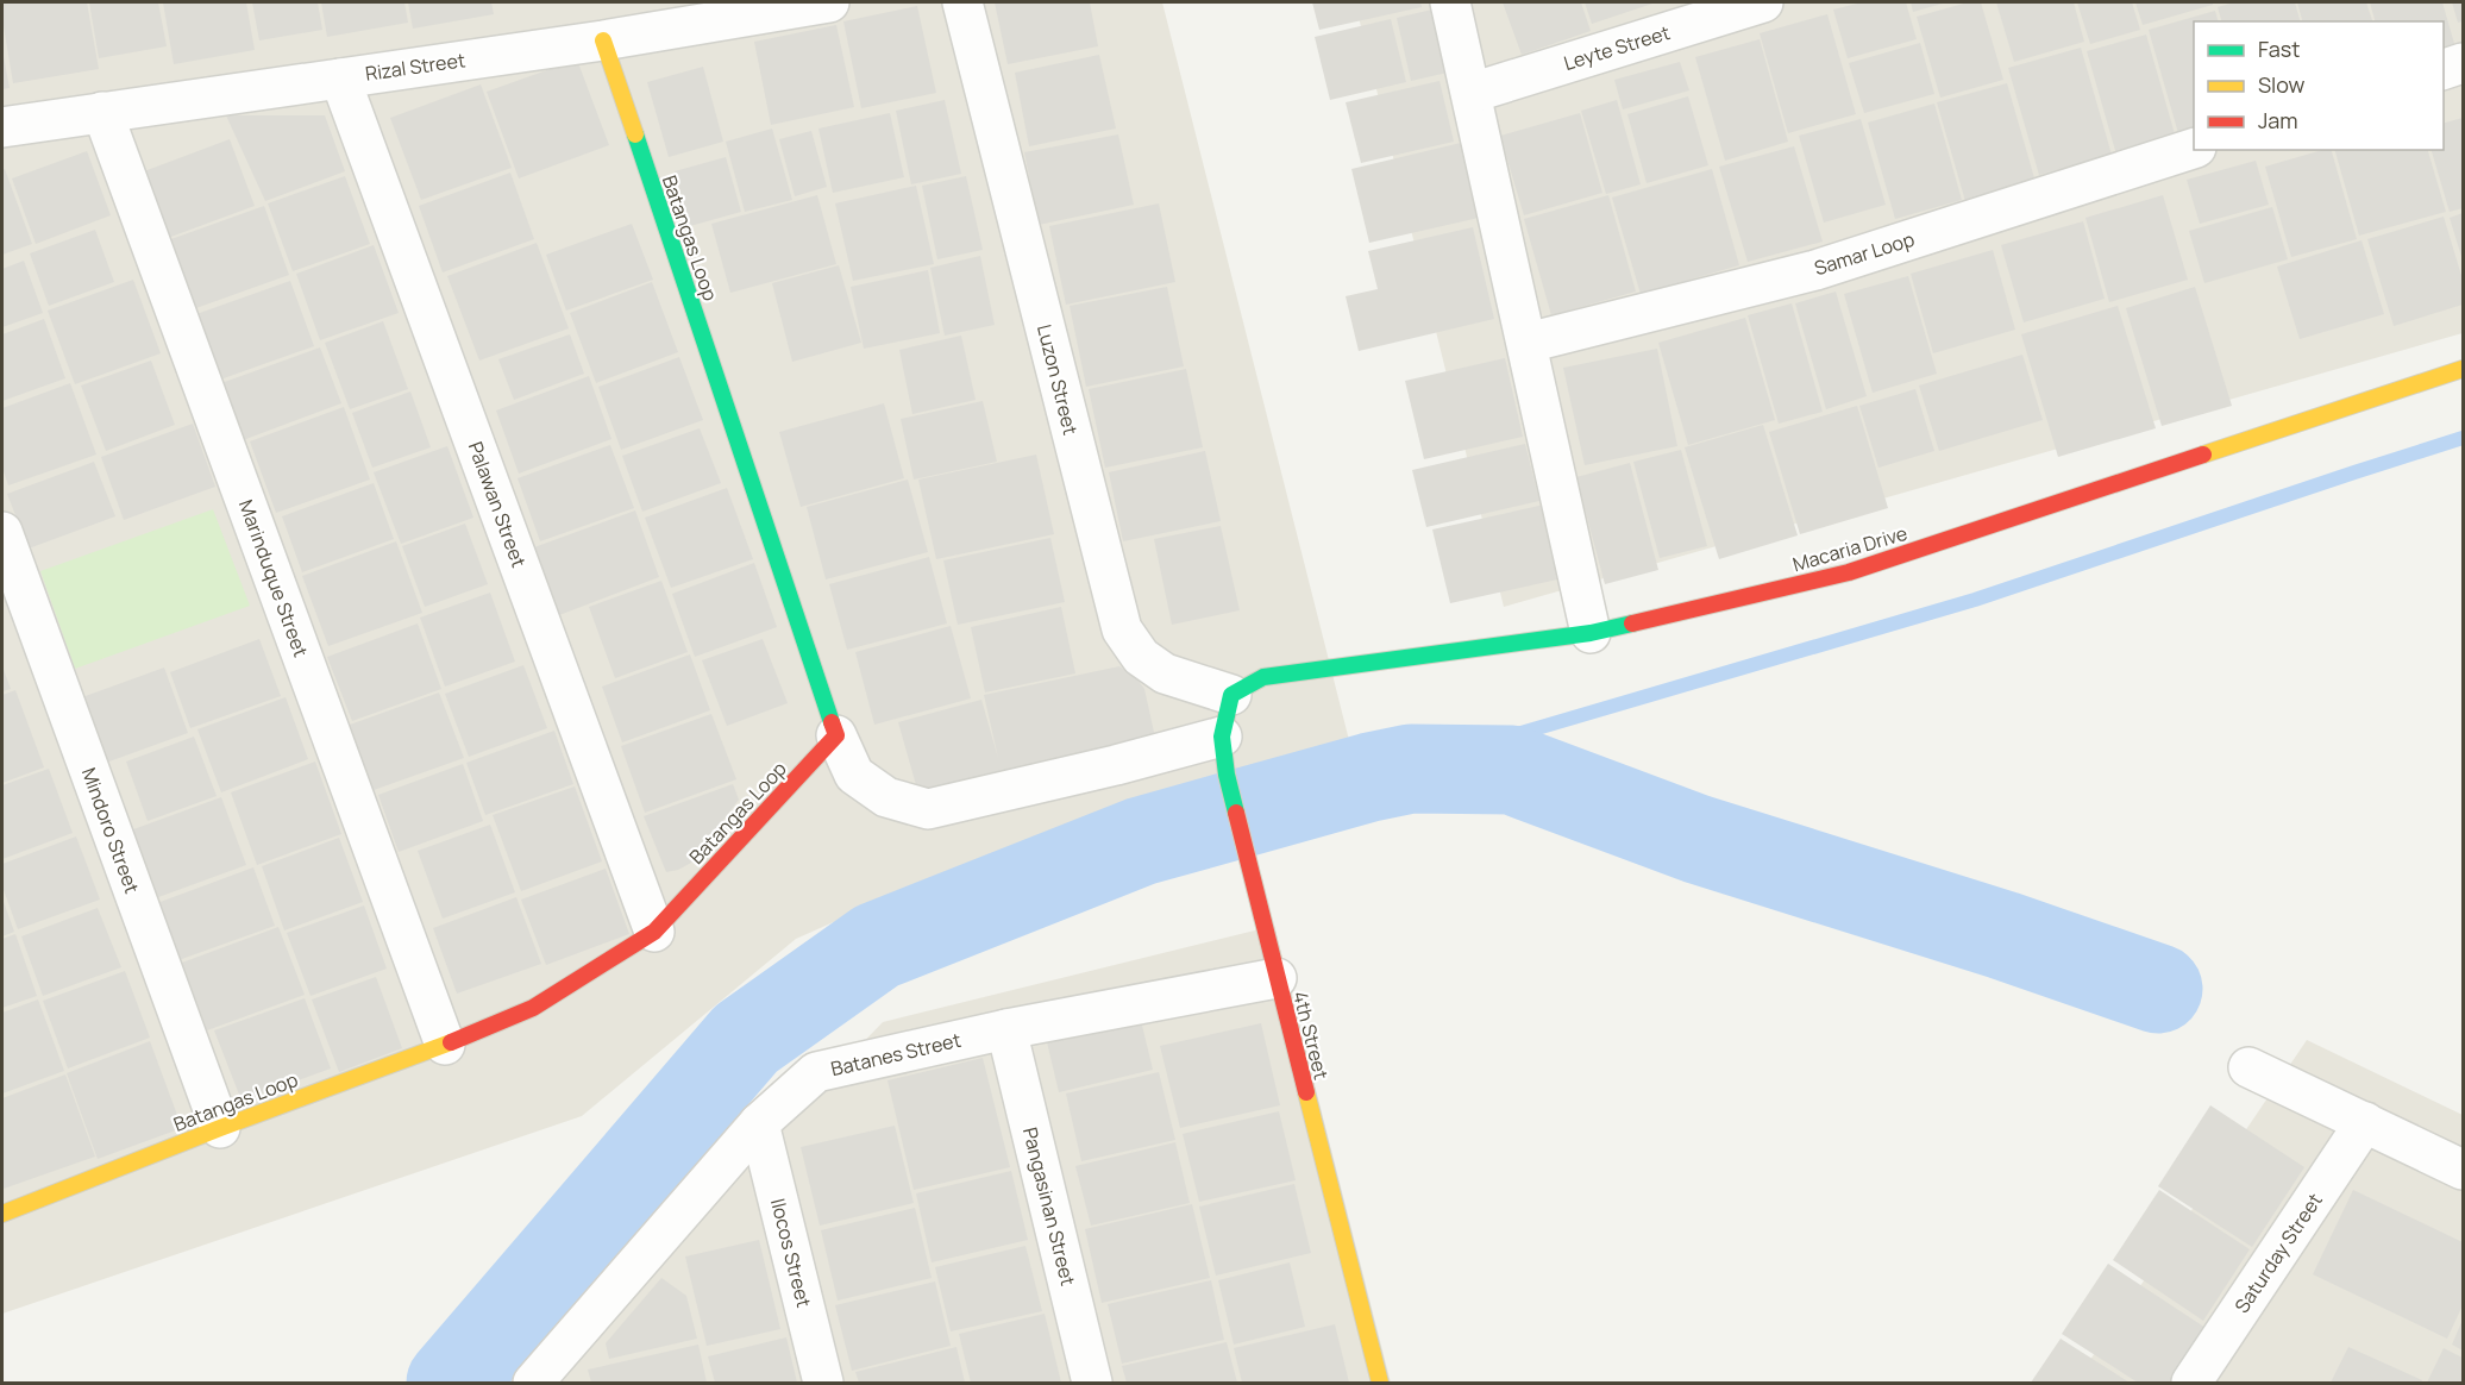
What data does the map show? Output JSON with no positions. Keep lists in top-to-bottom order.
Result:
{
  "streets": {
    "street": [
      "Leyte Street",
      "Rizal Street",
      "Batangas Loop",
      "Samar Loop",
      "Luzon Street",
      "Palawan Street",
      "Macaria Drive",
      "Marinduque Street",
      "Mindoro Street",
      "4th Street",
      "Batanes Street",
      "Pangasinan Street",
      "Ilocos Street",
      "Saturday Street"
    ]
  },
  "crossings": [
    ["Rizal Street", "Batangas Loop"],
    ["Rizal Street", "Palawan Street"],
    ["Rizal Street", "Marinduque Street"],
    ["Batangas Loop", "Palawan Street"],
    ["Batangas Loop", "Marinduque Street"],
    ["Batangas Loop", "Mindoro Street"],
    ["Luzon Street", "Macaria Drive"],
    ["Luzon Street", "4th Street"],
    ["Macaria Drive", "4th Street"],
    ["4th Street", "Batanes Street"],
    ["Batanes Street", "Pangasinan Street"],
    ["Batanes Street", "Ilocos Street"]
  ],
  "legend": ["Fast", "Slow", "Jam"]
}
